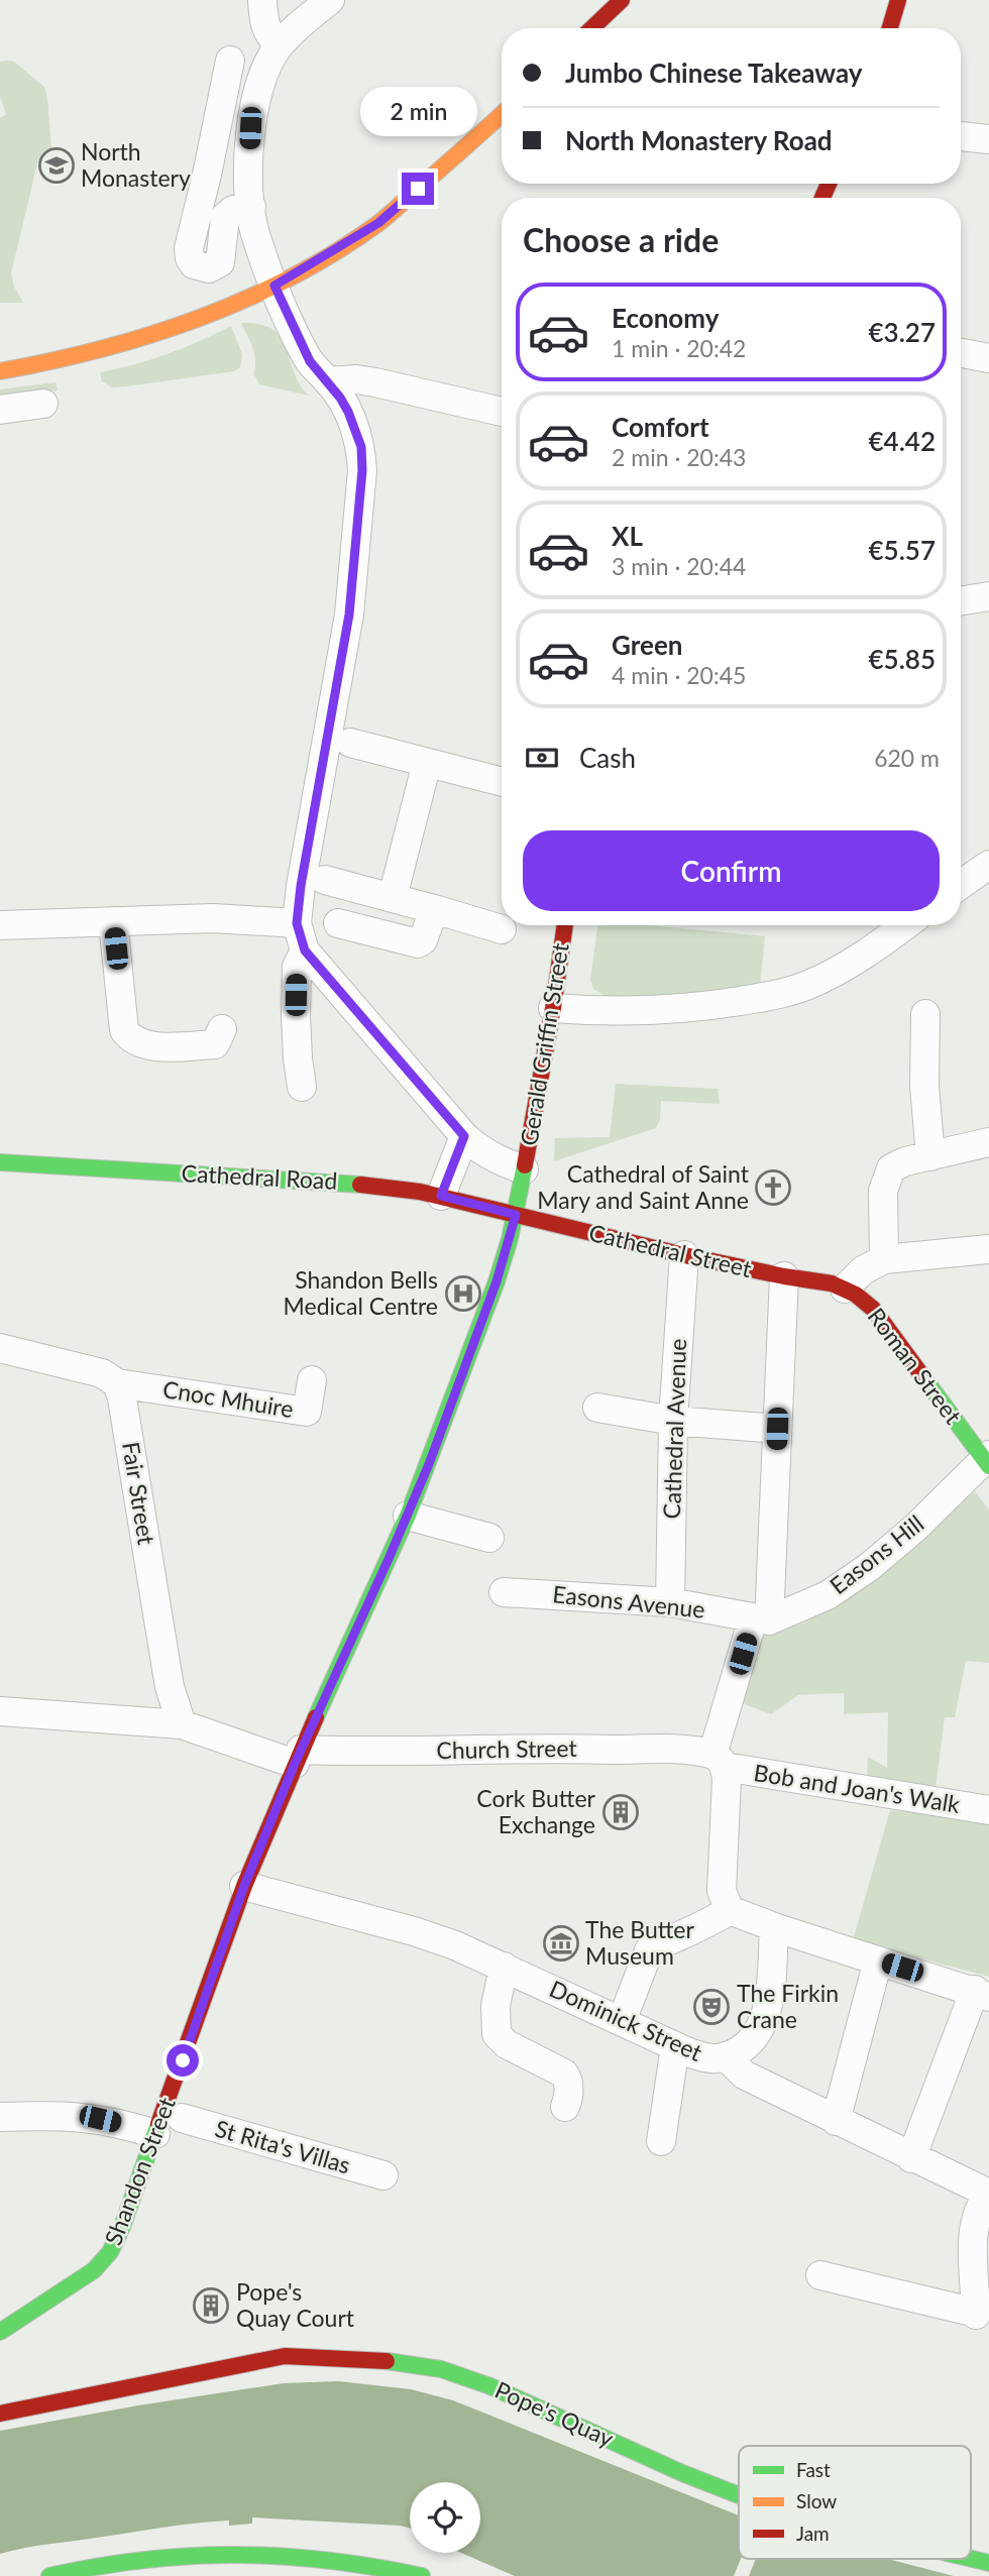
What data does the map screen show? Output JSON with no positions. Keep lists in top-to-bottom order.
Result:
{
  "streets": {
    "street": [
      "Gerald Griffin Street",
      "Cathedral Road",
      "Cathedral Street",
      "Roman Street",
      "Cnoc Mhuire",
      "Cathedral Avenue",
      "Fair Street",
      "Easons Hill",
      "Easons Avenue",
      "Church Street",
      "Bob and Joan's Walk",
      "Dominick Street",
      "St Rita's Villas",
      "Shandon Street",
      "Pope's Quay"
    ]
  },
  "crossings": [
    ["Gerald Griffin Street", "Cathedral Road"],
    ["Gerald Griffin Street", "Cathedral Street"],
    ["Gerald Griffin Street", "Shandon Street"],
    ["Cathedral Road", "Cathedral Street"],
    ["Cathedral Road", "Shandon Street"],
    ["Cathedral Street", "Roman Street"],
    ["Cathedral Street", "Cathedral Avenue"],
    ["Cathedral Street", "Shandon Street"],
    ["Roman Street", "Easons Hill"],
    ["Cnoc Mhuire", "Fair Street"],
    ["Cathedral Avenue", "Easons Avenue"],
    ["Fair Street", "Church Street"],
    ["Easons Hill", "Easons Avenue"],
    ["Church Street", "Bob and Joan's Walk"],
    ["Church Street", "Shandon Street"],
    ["Dominick Street", "Shandon Street"]
  ],
  "places": {
    "school or university": ["North Monastery"],
    "church": ["Cathedral of Saint Mary and Saint Anne"],
    "hospital": ["Shandon Bells Medical Centre"],
    "building": ["Cork Butter Exchange", "Pope's Quay Court"],
    "museum": ["The Butter Museum"],
    "theatre": ["The Firkin Crane"]
  },
  "legend": ["Fast", "Slow", "Jam"],
  "page": {
    "banner": ["Jumbo Chinese Takeaway", "North Monastery Road"],
    "bubble": "2 min",
    "heading": "Choose a ride",
    "list": [
      {
        "name": "Economy",
        "note": "1 min · 20:42",
        "value": "€3.27"
      },
      {
        "name": "Comfort",
        "note": "2 min · 20:43",
        "value": "€4.42"
      },
      {
        "name": "XL",
        "note": "3 min · 20:44",
        "value": "€5.57"
      },
      {
        "name": "Green",
        "note": "4 min · 20:45",
        "value": "€5.85"
      }
    ],
    "pay": ["Cash", "620 m"],
    "buttons": "Confirm"
  }
}
